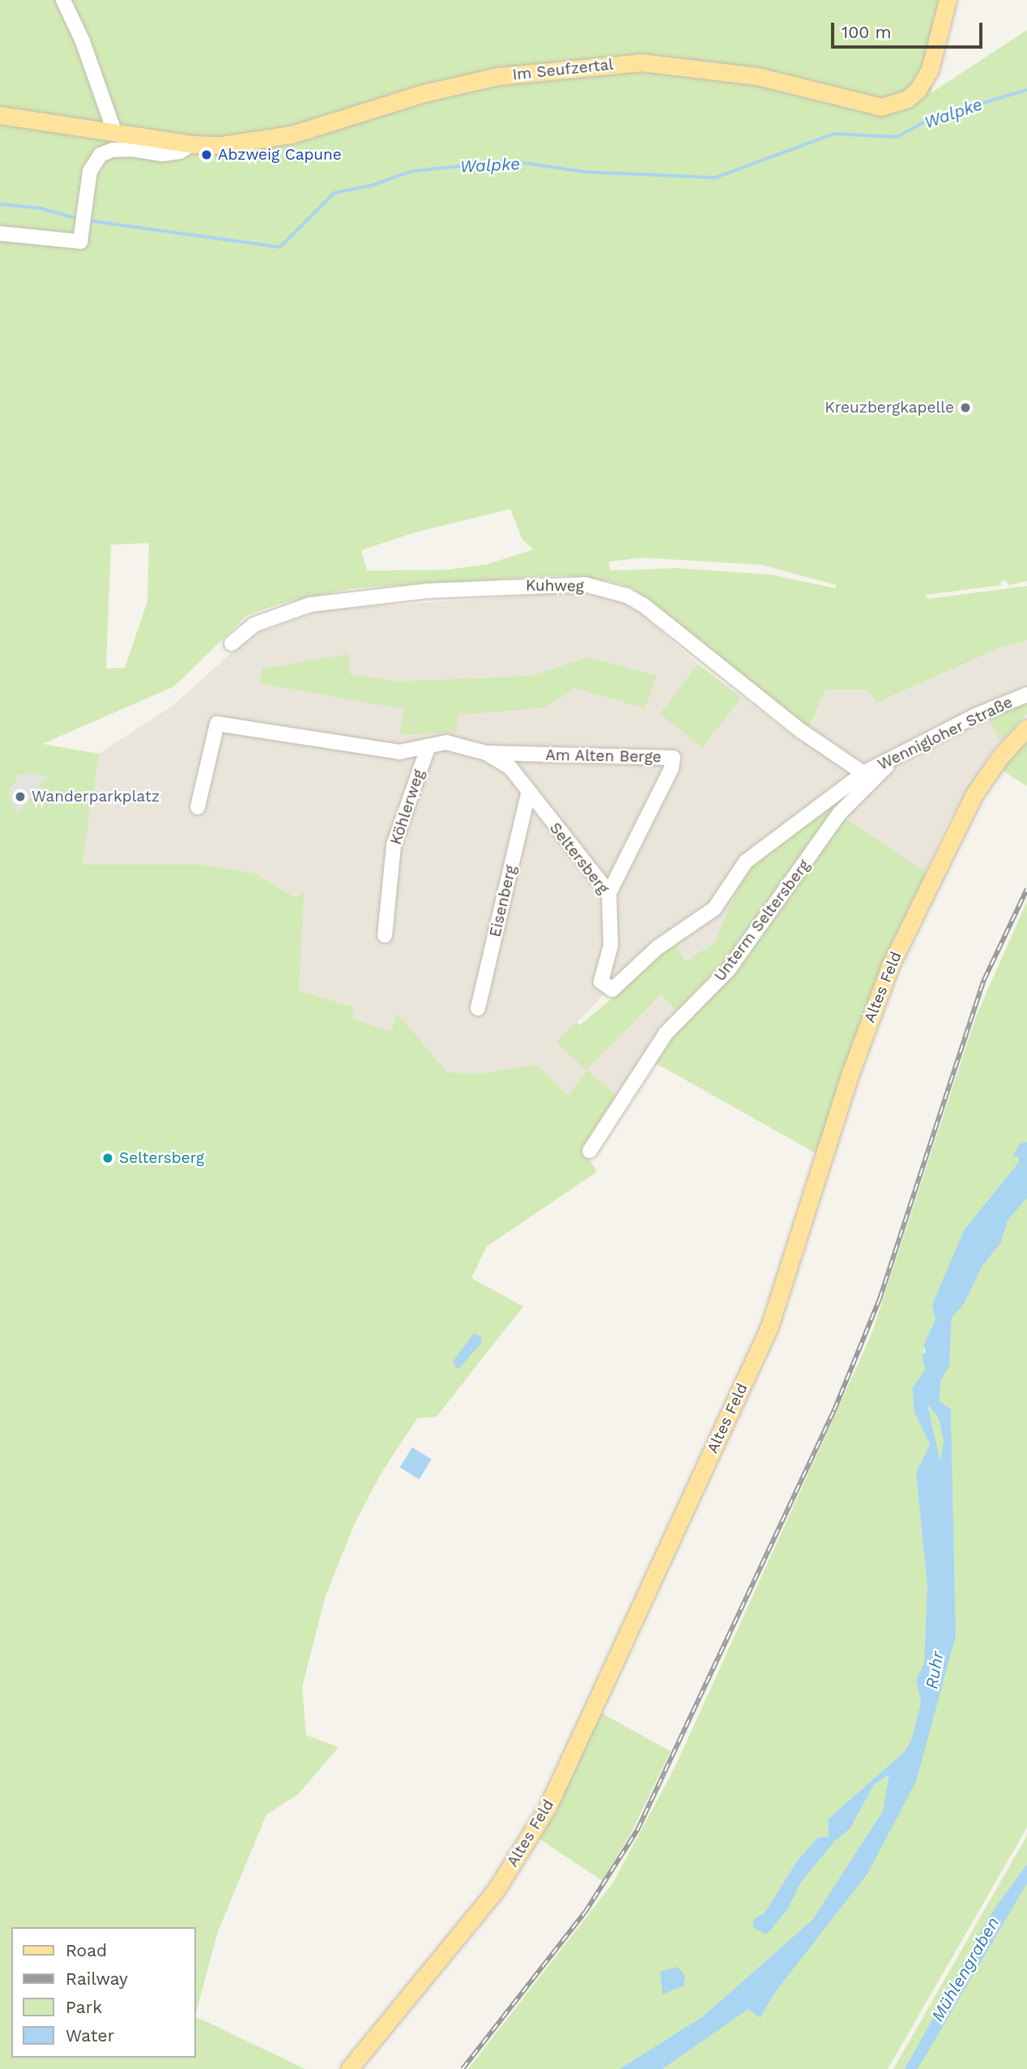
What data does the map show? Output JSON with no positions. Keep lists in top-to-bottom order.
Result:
{
  "streets": {
    "main road": ["Im Seufzertal", "Altes Feld"],
    "street": [
      "Kuhweg",
      "Wennigloher Straße",
      "Am Alten Berge",
      "Köhlerweg",
      "Seltersberg",
      "Eisenberg",
      "Unterm Seltersberg"
    ]
  },
  "crossings": [
    ["Kuhweg", "Wennigloher Straße"],
    ["Kuhweg", "Seltersberg"],
    ["Wennigloher Straße", "Seltersberg"],
    ["Wennigloher Straße", "Unterm Seltersberg"],
    ["Am Alten Berge", "Seltersberg"],
    ["Köhlerweg", "Seltersberg"],
    ["Seltersberg", "Eisenberg"]
  ],
  "water": ["Walpke", "Ruhr", "Mühlengraben"],
  "places": [
    "Abzweig Capune",
    "Kreuzbergkapelle",
    "Wanderparkplatz",
    "Seltersberg"
  ],
  "legend": [
    "Road",
    "Railway",
    "Park",
    "Water"
  ],
  "scale_bar": "100 m"
}
